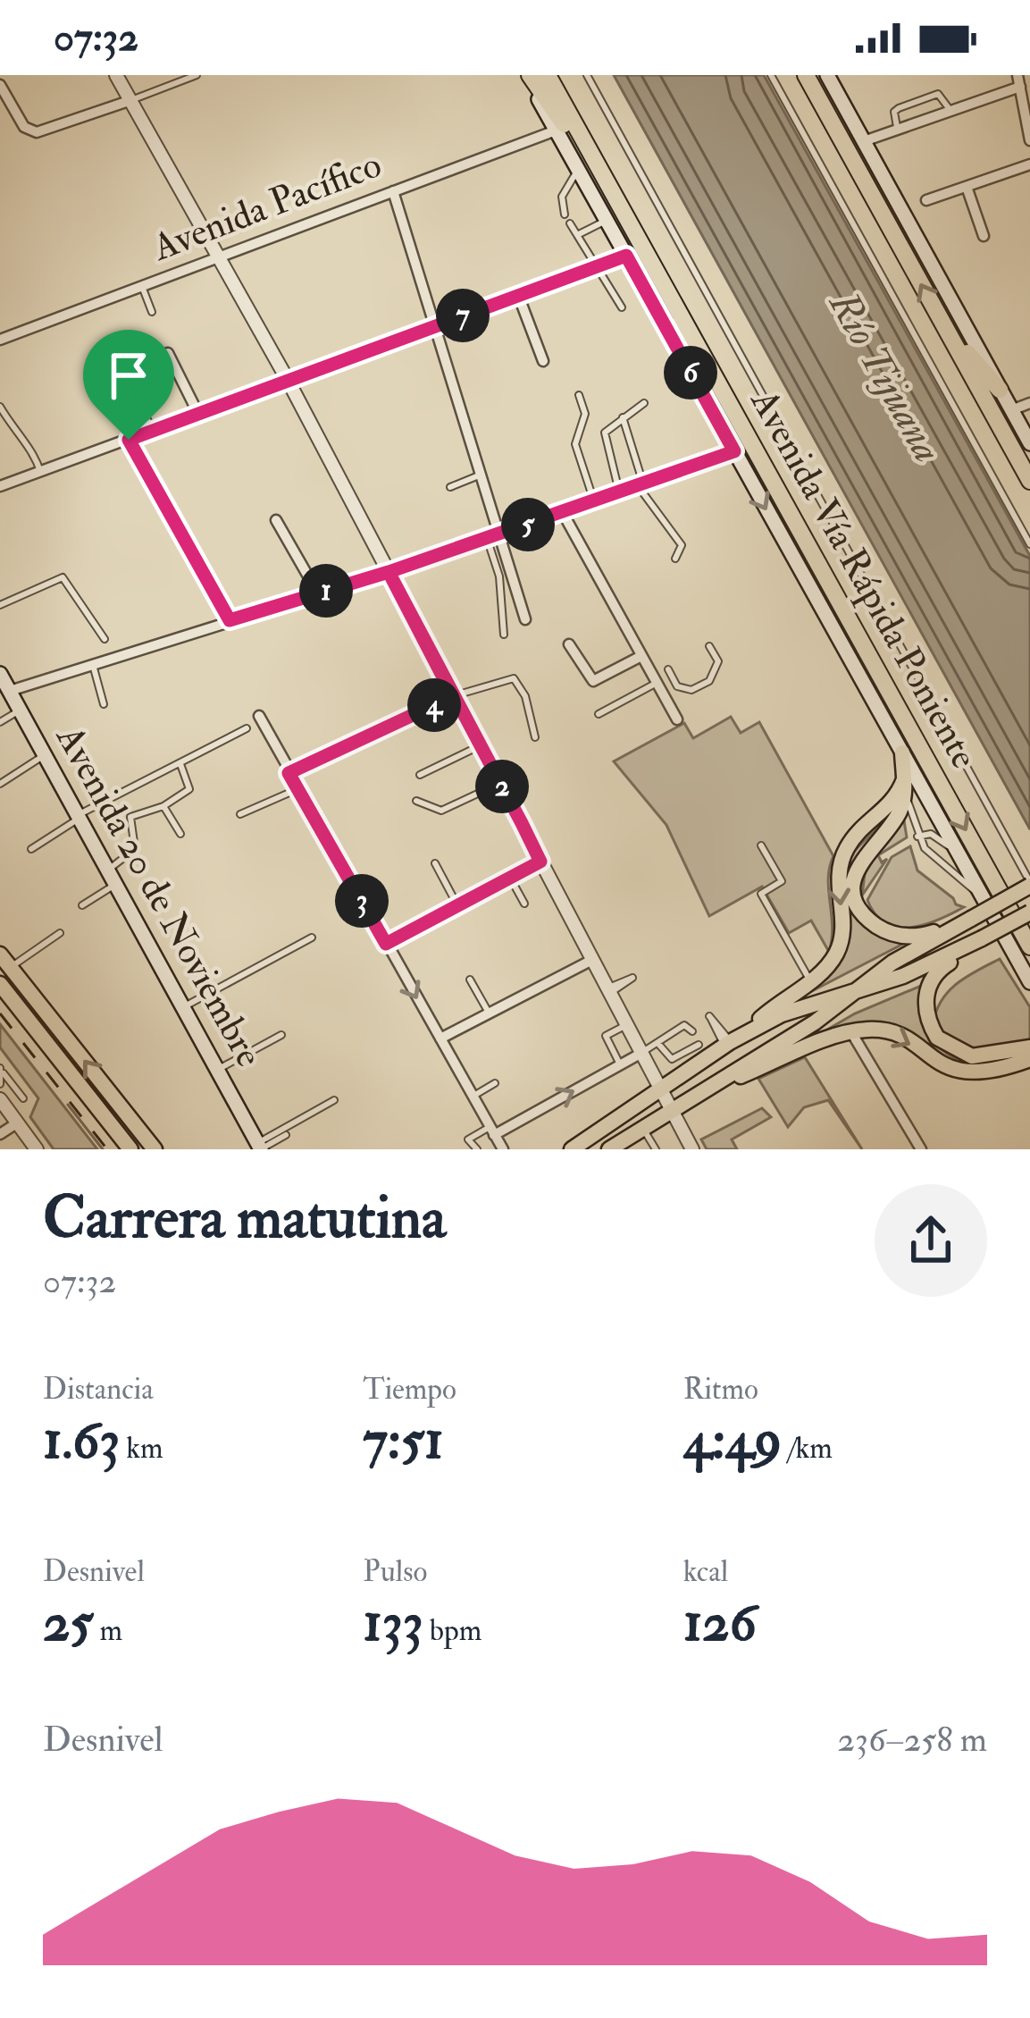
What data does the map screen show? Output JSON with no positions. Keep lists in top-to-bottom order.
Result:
{
  "streets": {
    "highway": ["Avenida Vía Rápida Poniente"],
    "main road": ["Avenida 20 de Noviembre"],
    "street": ["Avenida Pacífico"]
  },
  "crossings": [
    ["Avenida Pacífico", "Avenida Vía Rápida Poniente"]
  ],
  "water": ["Río Tijuana"],
  "page": {
    "status": "07:32",
    "pins": [
      "7",
      "6",
      "5",
      "1",
      "4",
      "2",
      "3"
    ],
    "heading": ["Carrera matutina", "07:32"],
    "stats": [
      ["Distancia", "1.63 km"],
      ["Tiempo", "7:51"],
      ["Ritmo", "4:49 /km"],
      ["Desnivel", "25 m"],
      ["Pulso", "133 bpm"],
      ["kcal", "126"]
    ],
    "chart": ["Desnivel", "236–258 m"]
  }
}
